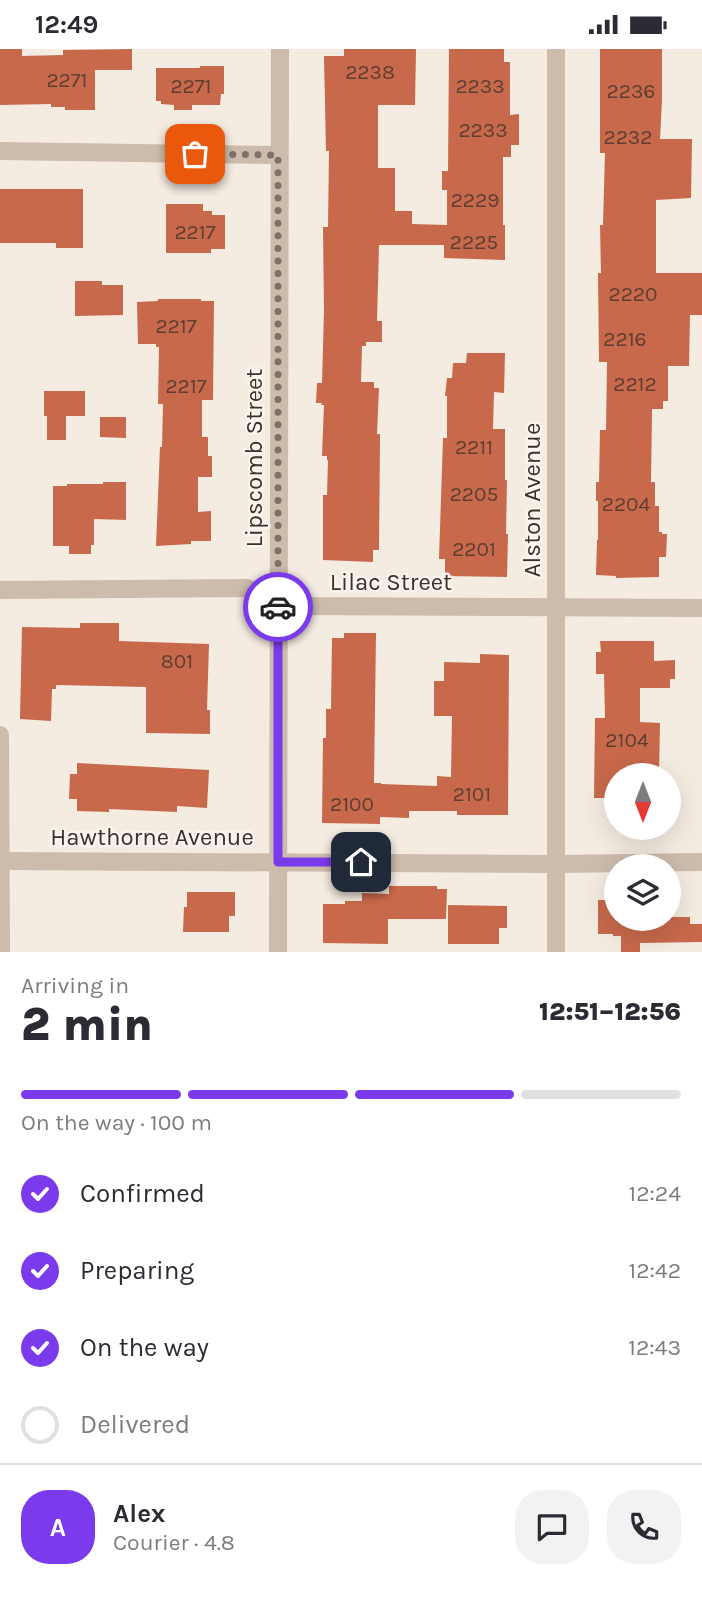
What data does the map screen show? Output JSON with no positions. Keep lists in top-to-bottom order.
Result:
{
  "streets": {
    "street": [
      "Lipscomb Street",
      "Alston Avenue",
      "Lilac Street",
      "Hawthorne Avenue"
    ]
  },
  "crossings": [
    ["Lipscomb Street", "Lilac Street"],
    ["Lipscomb Street", "Hawthorne Avenue"],
    ["Alston Avenue", "Lilac Street"],
    ["Alston Avenue", "Hawthorne Avenue"]
  ],
  "house_numbers": [
    "2238",
    "2271",
    "2271",
    "2233",
    "2236",
    "2233",
    "2232",
    "2229",
    "2217",
    "2225",
    "2220",
    "2217",
    "2216",
    "2212",
    "2217",
    "2211",
    "2205",
    "2204",
    "2201",
    "801",
    "2104",
    "2101",
    "2100"
  ],
  "north": "bottom",
  "page": {
    "status": "12:49",
    "heading": ["2 min", "Arriving in", "12:51–12:56"],
    "panel": ["Alex", "Courier · 4.8"],
    "bar": "On the way · 100 m",
    "list": [
      ["Confirmed", "12:24"],
      ["Preparing", "12:42"],
      ["On the way", "12:43"],
      "Delivered"
    ],
    "round": "A"
  }
}
